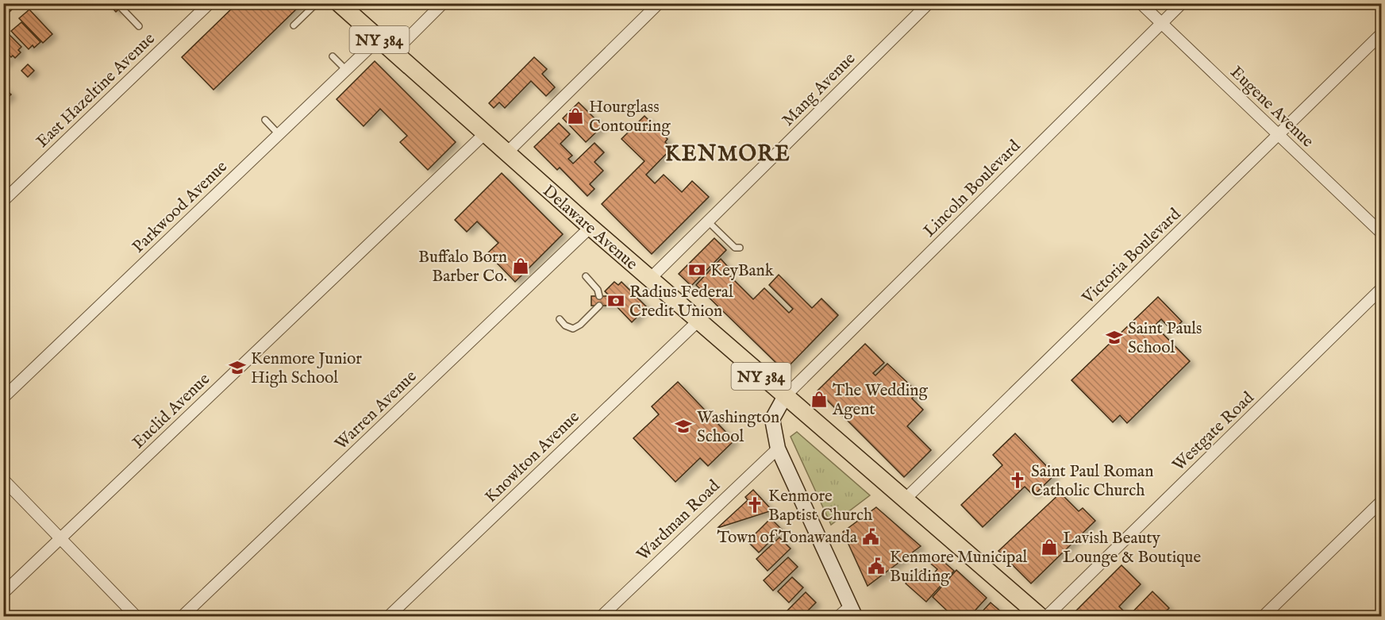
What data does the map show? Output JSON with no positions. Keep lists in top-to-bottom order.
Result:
{
  "streets": {
    "main road": ["NY 384", "Delaware Avenue"],
    "street": [
      "Mang Avenue",
      "East Hazeltine Avenue",
      "Eugene Avenue",
      "Lincoln Boulevard",
      "Parkwood Avenue",
      "Victoria Boulevard",
      "Warren Avenue",
      "Euclid Avenue",
      "Westgate Road",
      "Knowlton Avenue",
      "Wardman Road"
    ]
  },
  "crossings": [
    ["Mang Avenue", "Delaware Avenue"],
    ["Eugene Avenue", "Lincoln Boulevard"],
    ["Eugene Avenue", "Victoria Boulevard"],
    ["Lincoln Boulevard", "Delaware Avenue"],
    ["Parkwood Avenue", "Delaware Avenue"],
    ["Delaware Avenue", "Victoria Boulevard"],
    ["Delaware Avenue", "Warren Avenue"],
    ["Delaware Avenue", "Euclid Avenue"],
    ["Delaware Avenue", "Knowlton Avenue"]
  ],
  "districts": ["KENMORE"],
  "places": {
    "shop": [
      "Hourglass Contouring",
      "Buffalo Born Barber Co.",
      "The Wedding Agent",
      "Lavish Beauty Lounge & Boutique"
    ],
    "bank": ["KeyBank", "Radius Federal Credit Union"],
    "school or university": ["Saint Pauls School", "Kenmore Junior High School", "Washington School"],
    "church": ["Saint Paul Roman Catholic Church", "Kenmore Baptist Church"],
    "public building": ["Town of Tonawanda", "Kenmore Municipal Building"]
  }
}
